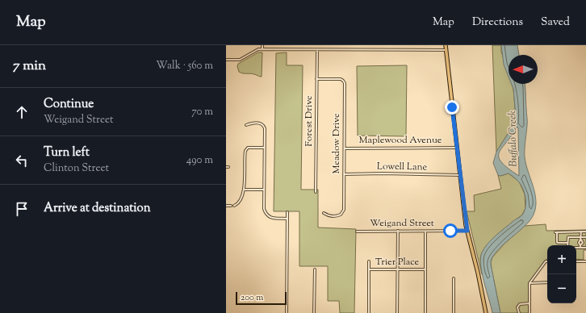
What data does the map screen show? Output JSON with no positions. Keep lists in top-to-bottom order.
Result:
{
  "streets": {
    "street": [
      "Forest Drive",
      "Maplewood Avenue",
      "Meadow Drive",
      "Lowell Lane",
      "Weigand Street",
      "Trier Place"
    ]
  },
  "crossings": [
    ["Forest Drive", "Meadow Drive"],
    ["Maplewood Avenue", "Meadow Drive"],
    ["Meadow Drive", "Lowell Lane"]
  ],
  "water": ["Buffalo Creek"],
  "scale_bar": "200 m",
  "north": "left",
  "page": {
    "header": "Map",
    "nav": ["Map", "Directions", "Saved"],
    "heading": ["7 min", "Walk · 560 m"],
    "list": [
      ["Continue", "Weigand Street", "70 m"],
      ["Turn left", "Clinton Street", "490 m"],
      "Arrive at destination"
    ],
    "map_buttons": ["+", "−"],
    "scale": "200 m"
  }
}
